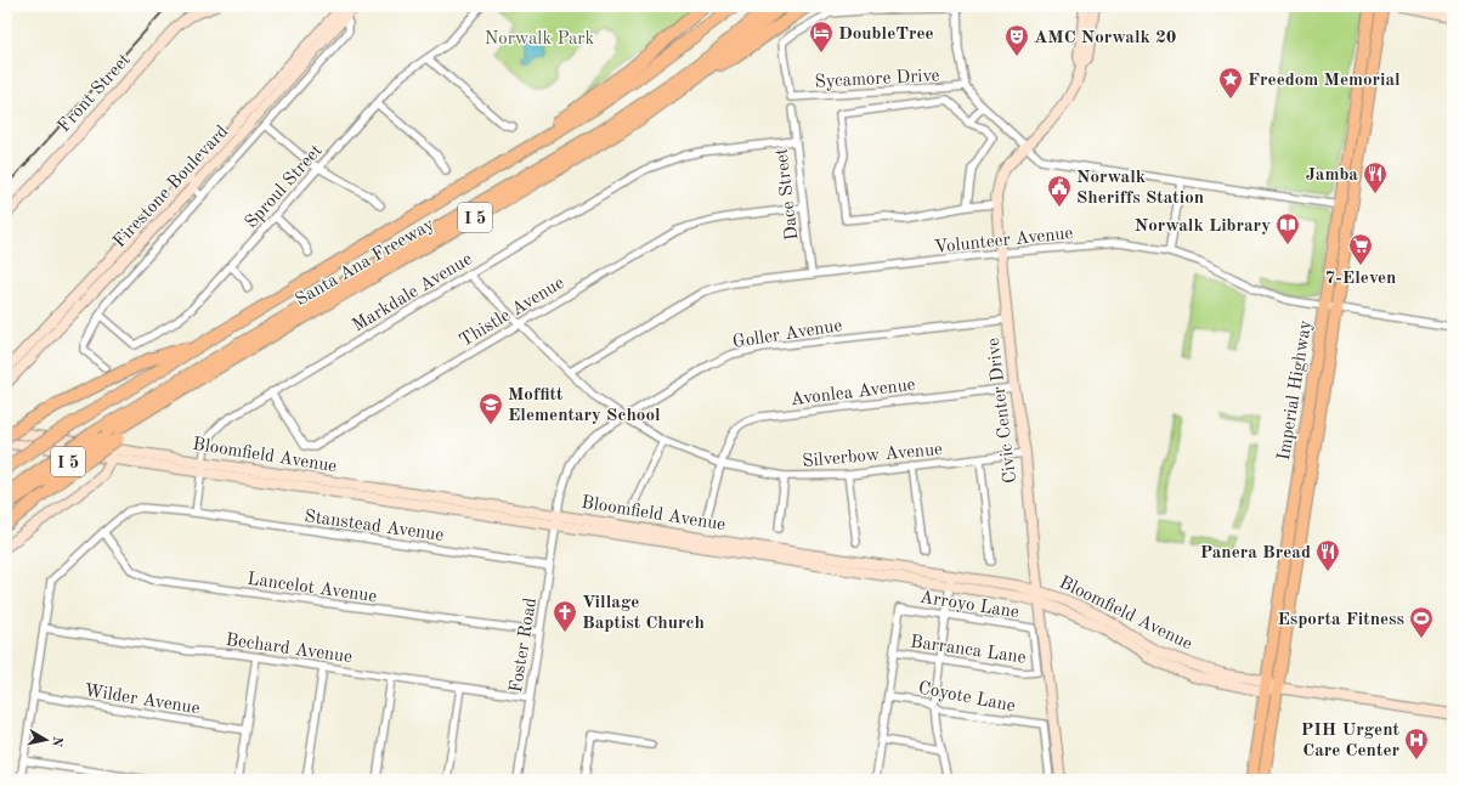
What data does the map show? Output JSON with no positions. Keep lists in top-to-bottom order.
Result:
{
  "streets": {
    "highway": ["I 5", "Santa Ana Freeway"],
    "main road": [
      "Front Street",
      "Firestone Boulevard",
      "Imperial Highway",
      "Civic Center Drive",
      "Bloomfield Avenue"
    ],
    "street": [
      "Sycamore Drive",
      "Sproul Street",
      "Dace Street",
      "Volunteer Avenue",
      "Markdale Avenue",
      "Thistle Avenue",
      "Goller Avenue",
      "Avonlea Avenue",
      "Silverbow Avenue",
      "Stanstead Avenue",
      "Lancelot Avenue",
      "Arroyo Lane",
      "Foster Road",
      "Bechard Avenue",
      "Barranca Lane",
      "Coyote Lane",
      "Wilder Avenue"
    ]
  },
  "crossings": [
    ["Dace Street", "Volunteer Avenue"],
    ["Dace Street", "Markdale Avenue"],
    ["Dace Street", "Thistle Avenue"],
    ["Volunteer Avenue", "Imperial Highway"],
    ["Volunteer Avenue", "Civic Center Drive"],
    ["Volunteer Avenue", "Silverbow Avenue"],
    ["Santa Ana Freeway", "Bloomfield Avenue"],
    ["Markdale Avenue", "Thistle Avenue"],
    ["Markdale Avenue", "Bloomfield Avenue"],
    ["Markdale Avenue", "Silverbow Avenue"],
    ["Markdale Avenue", "Stanstead Avenue"],
    ["Thistle Avenue", "Silverbow Avenue"],
    ["Goller Avenue", "Civic Center Drive"],
    ["Goller Avenue", "Bloomfield Avenue"],
    ["Goller Avenue", "Silverbow Avenue"],
    ["Goller Avenue", "Foster Road"],
    ["Imperial Highway", "Bloomfield Avenue"],
    ["Avonlea Avenue", "Civic Center Drive"],
    ["Avonlea Avenue", "Silverbow Avenue"],
    ["Civic Center Drive", "Bloomfield Avenue"],
    ["Civic Center Drive", "Silverbow Avenue"],
    ["Bloomfield Avenue", "Foster Road"],
    ["Stanstead Avenue", "Lancelot Avenue"],
    ["Stanstead Avenue", "Foster Road"],
    ["Stanstead Avenue", "Bechard Avenue"],
    ["Stanstead Avenue", "Wilder Avenue"],
    ["Lancelot Avenue", "Foster Road"],
    ["Arroyo Lane", "Barranca Lane"],
    ["Foster Road", "Bechard Avenue"]
  ],
  "parks": ["Norwalk Park"],
  "places": {
    "hotel": ["DoubleTree"],
    "theatre": ["AMC Norwalk 20"],
    "place": ["Freedom Memorial"],
    "restaurant": ["Jamba", "Panera Bread"],
    "public building": ["Norwalk Sheriffs Station"],
    "library": ["Norwalk Library"],
    "supermarket": ["7-Eleven"],
    "school or university": ["Moffitt Elementary School"],
    "church": ["Village Baptist Church"],
    "sports": ["Esporta Fitness"],
    "hospital": ["PIH Urgent Care Center"]
  },
  "north": "right"
}
